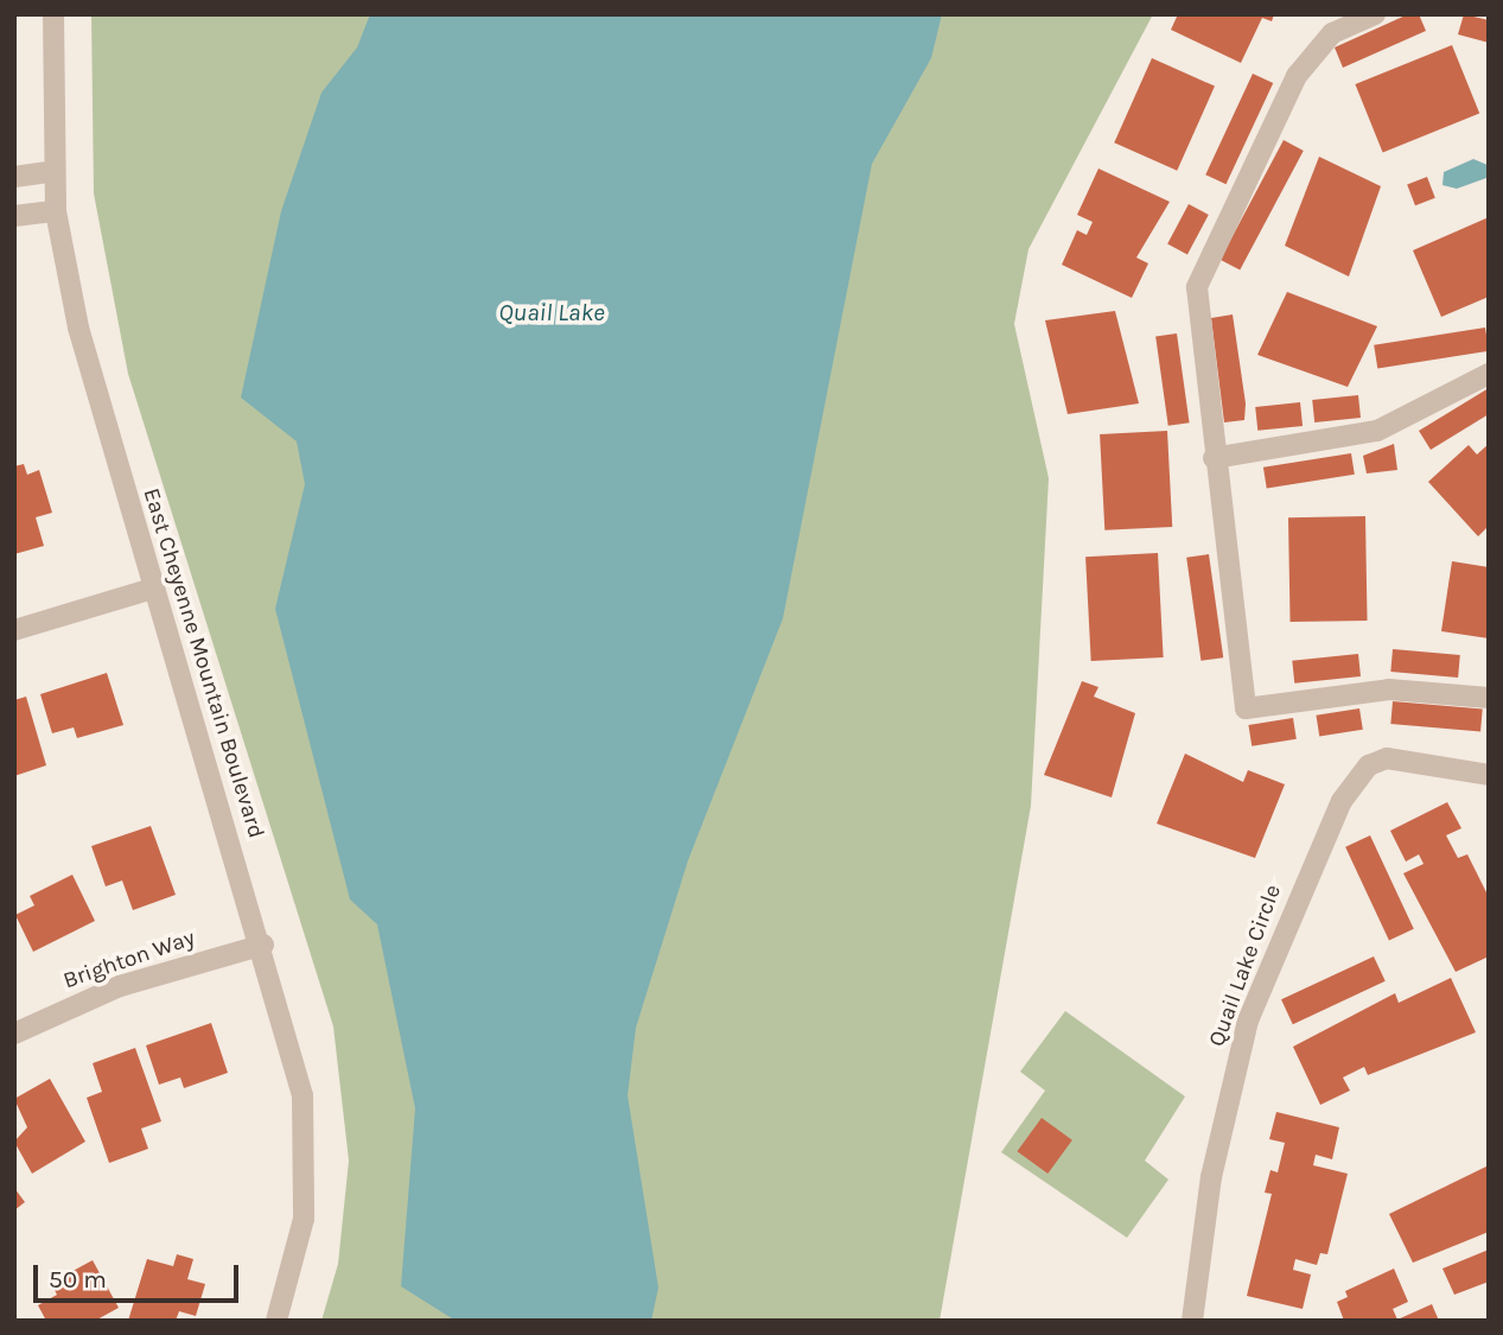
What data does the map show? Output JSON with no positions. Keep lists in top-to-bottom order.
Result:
{
  "streets": {
    "street": ["East Cheyenne Mountain Boulevard", "Brighton Way", "Quail Lake Circle"]
  },
  "crossings": [
    ["East Cheyenne Mountain Boulevard", "Brighton Way"]
  ],
  "water": ["Quail Lake"],
  "scale_bar": "50 m"
}
